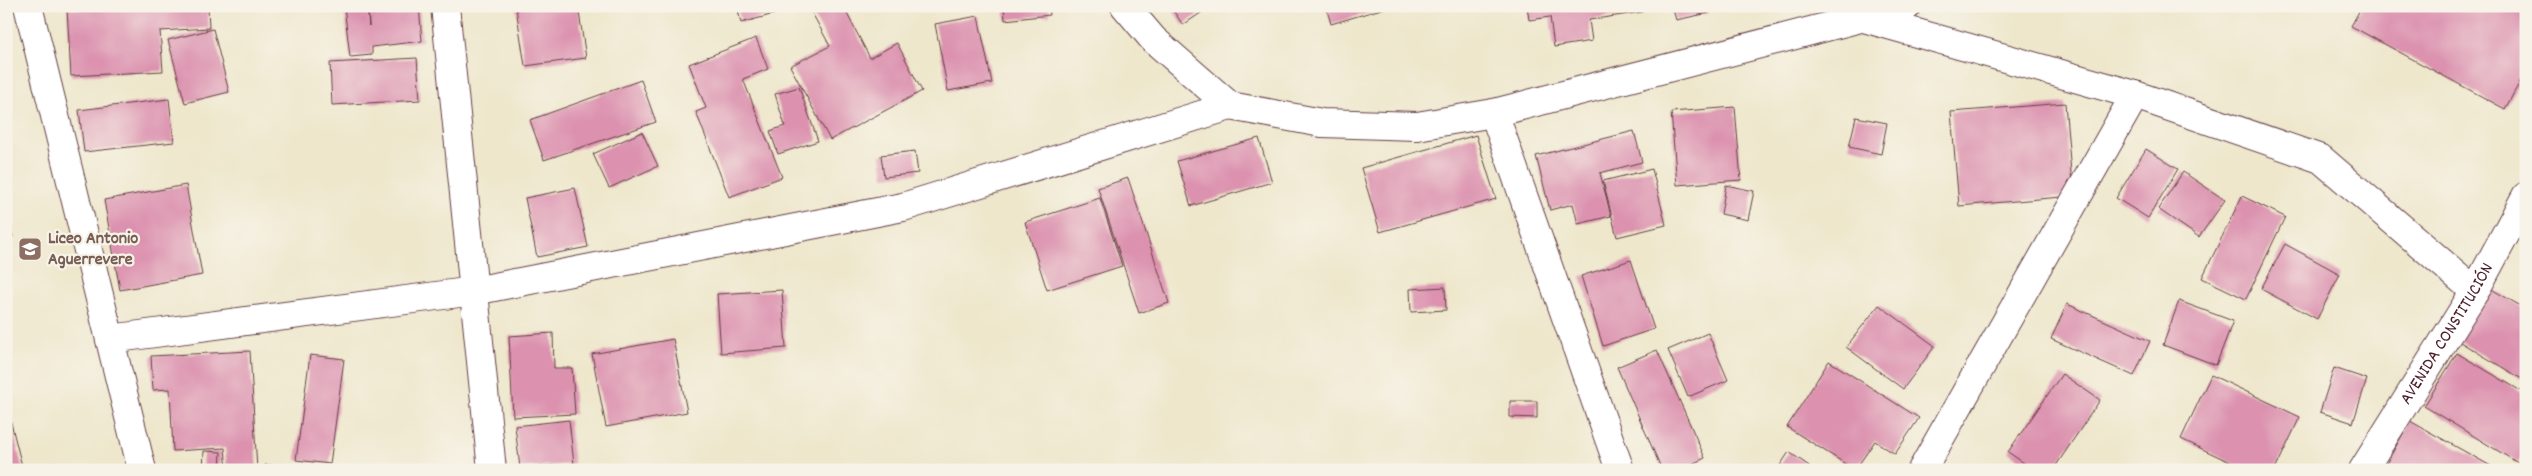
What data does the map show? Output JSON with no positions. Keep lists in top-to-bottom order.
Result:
{
  "streets": {
    "street": ["AVENIDA CONSTITUCIÓN"]
  },
  "places": {
    "school or university": ["Liceo Antonio Aguerrevere"]
  }
}
